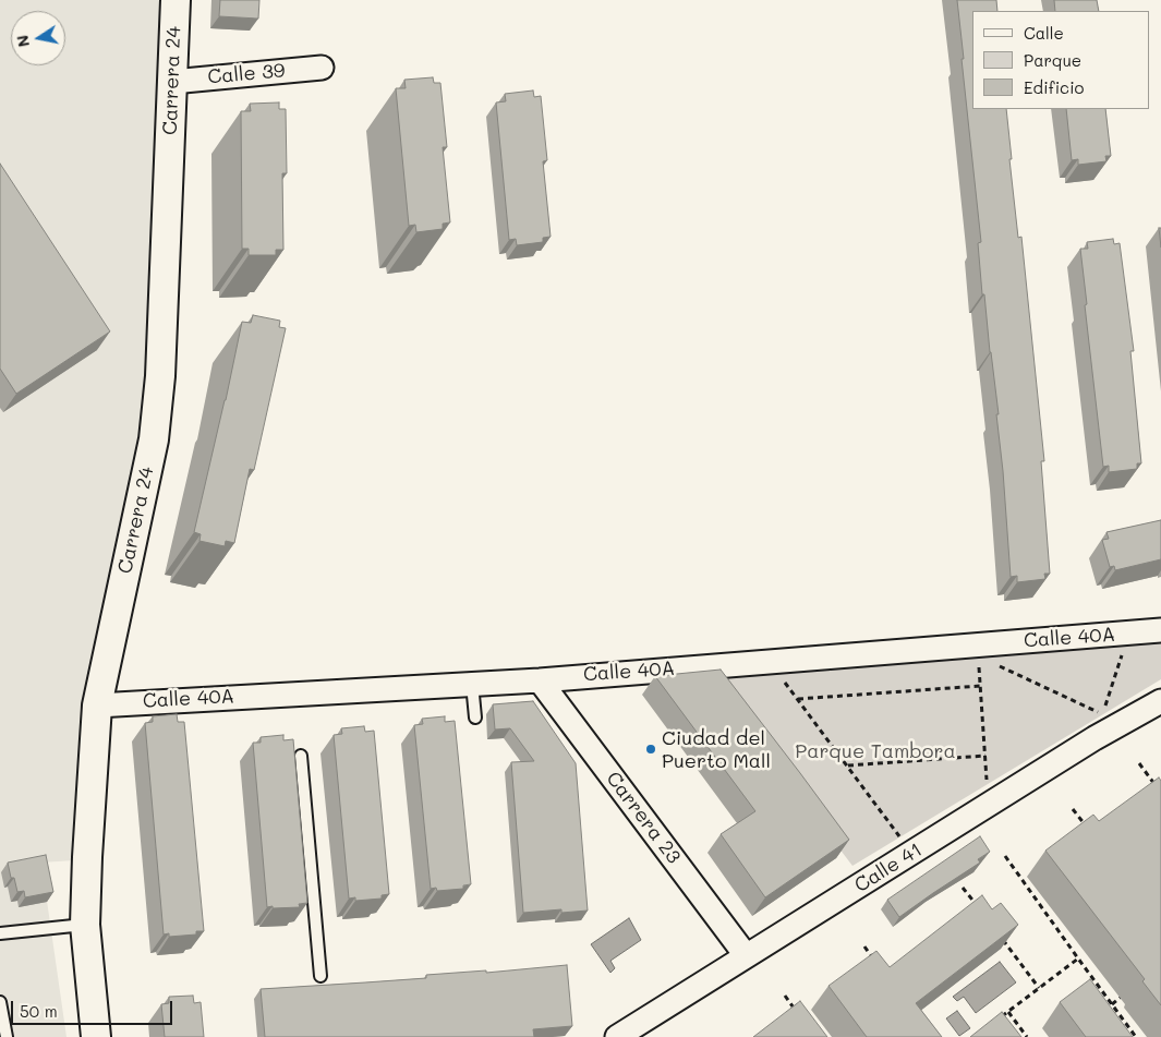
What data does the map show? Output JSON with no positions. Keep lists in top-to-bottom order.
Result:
{
  "streets": {
    "street": [
      "Calle 39",
      "Carrera 24",
      "Calle 40A",
      "Carrera 23",
      "Calle 41"
    ]
  },
  "crossings": [
    ["Calle 39", "Carrera 24"],
    ["Carrera 24", "Calle 40A"],
    ["Calle 40A", "Carrera 23"],
    ["Carrera 23", "Calle 41"]
  ],
  "parks": ["Parque Tambora"],
  "places": ["Ciudad del Puerto Mall"],
  "legend": ["Calle", "Parque", "Edificio"],
  "scale_bar": "50 m",
  "north": "left"
}
